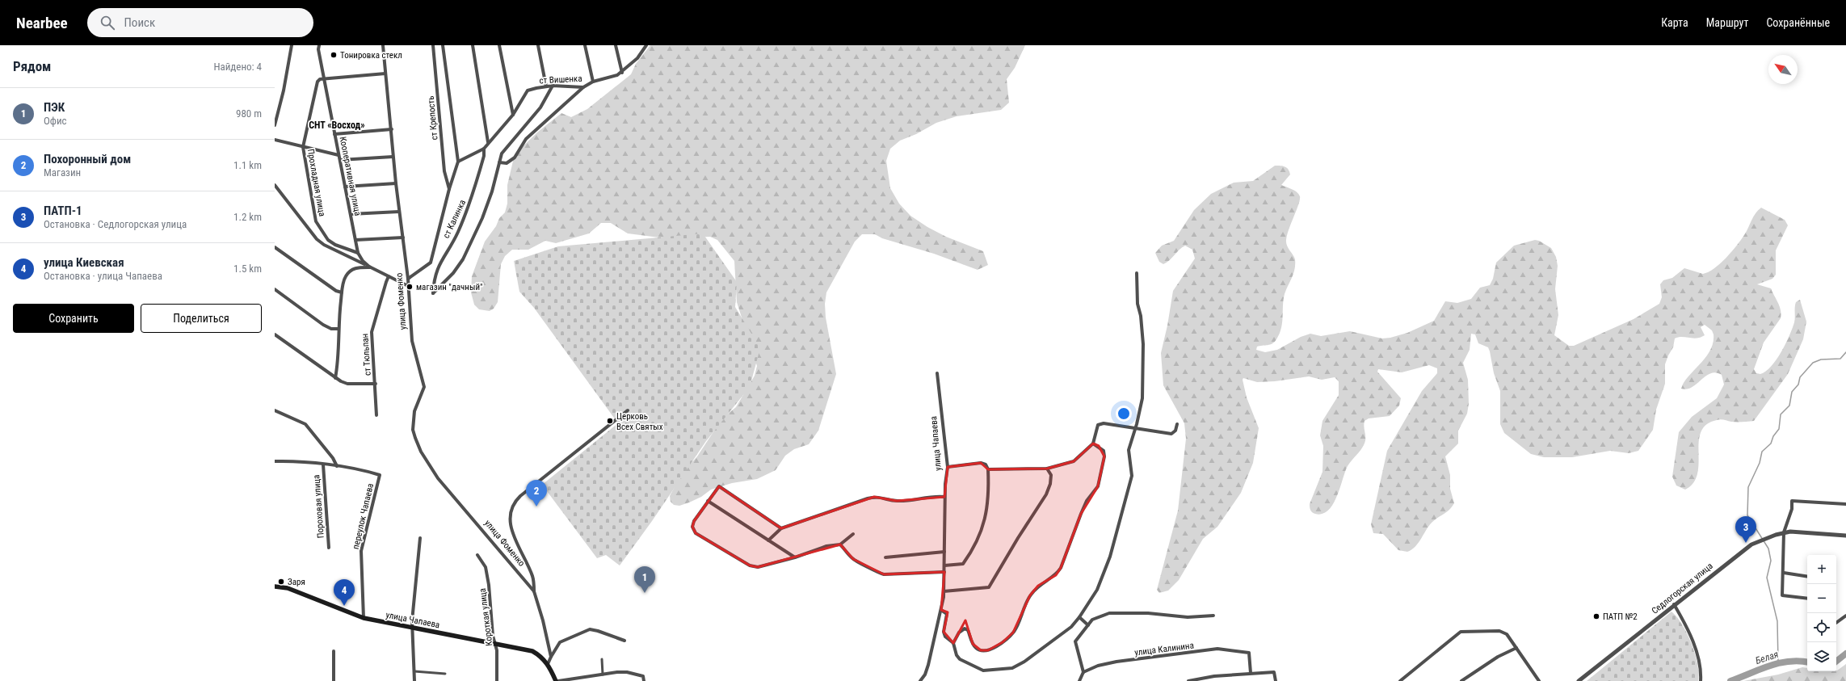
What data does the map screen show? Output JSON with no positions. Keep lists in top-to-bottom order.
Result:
{
  "streets": {
    "main road": ["улица Чапаева"],
    "street": [
      "ст Вишенка",
      "ст Крепость",
      "Кооперативная улица",
      "Прохладная улица",
      "ст Калинка",
      "улица Фоменко",
      "ст Тюльпан",
      "Пороховая улица",
      "переулок Чапаева",
      "Седлогорская улица",
      "Короткая улица",
      "улица Калинина"
    ]
  },
  "crossings": [
    ["ст Вишенка", "ст Калинка"],
    ["Кооперативная улица", "Прохладная улица"],
    ["улица Чапаева", "переулок Чапаева"],
    ["улица Чапаева", "Короткая улица"],
    ["Пороховая улица", "переулок Чапаева"]
  ],
  "districts": ["СНТ «Восход»"],
  "water": ["Белая"],
  "places": [
    "Тонировка стекл",
    "магазин \"дачный\"",
    "Церковь Всех Святых",
    "Заря",
    "ПАТП №2"
  ],
  "north": "top left",
  "page": {
    "header": "Nearbee",
    "search": "Поиск",
    "nav": ["Карта", "Маршрут", "Сохранённые"],
    "heading": ["Рядом", "Найдено: 4"],
    "list": [
      {
        "mark": "1",
        "name": "ПЭК",
        "note": "Офис",
        "value": "980 m"
      },
      {
        "mark": "2",
        "name": "Похоронный дом",
        "note": "Магазин",
        "value": "1.1 km"
      },
      {
        "mark": "3",
        "name": "ПАТП-1",
        "note": "Остановка · Седлогорская улица",
        "value": "1.2 km"
      },
      {
        "mark": "4",
        "name": "улица Киевская",
        "note": "Остановка · улица Чапаева",
        "value": "1.5 km"
      }
    ],
    "buttons": ["Сохранить", "Поделиться"],
    "pins": [
      "2",
      "3",
      "1",
      "4"
    ],
    "map_buttons": ["+", "−"]
  }
}
